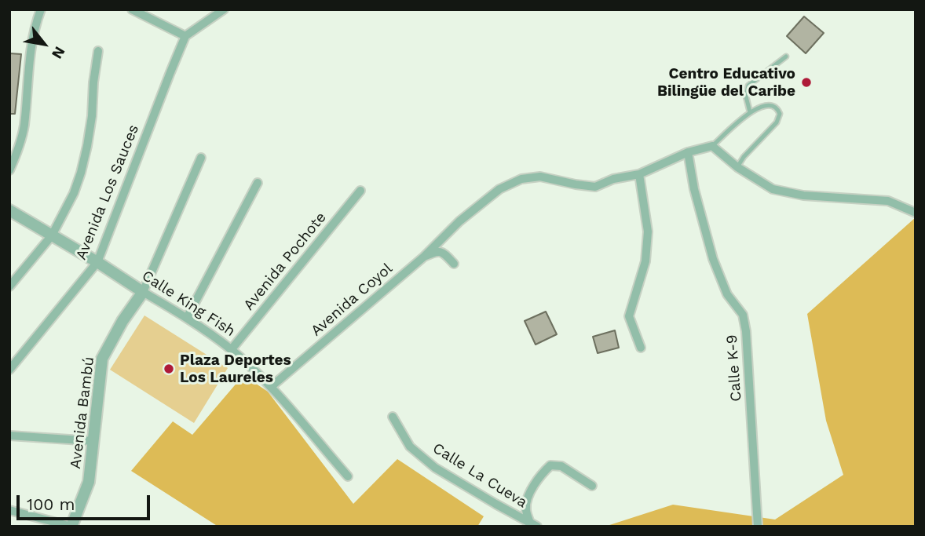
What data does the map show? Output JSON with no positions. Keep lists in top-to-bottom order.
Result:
{
  "streets": {
    "street": [
      "Avenida Los Sauces",
      "Avenida Pochote",
      "Avenida Coyol",
      "Calle King Fish",
      "Calle K-9",
      "Avenida Bambú",
      "Calle La Cueva"
    ]
  },
  "crossings": [
    ["Avenida Los Sauces", "Calle King Fish"],
    ["Avenida Pochote", "Calle King Fish"],
    ["Avenida Coyol", "Calle King Fish"],
    ["Avenida Coyol", "Calle K-9"],
    ["Calle King Fish", "Avenida Bambú"]
  ],
  "places": ["Centro Educativo Bilingüe del Caribe", "Plaza Deportes Los Laureles"],
  "scale_bar": "100 m",
  "north": "bottom right"
}
